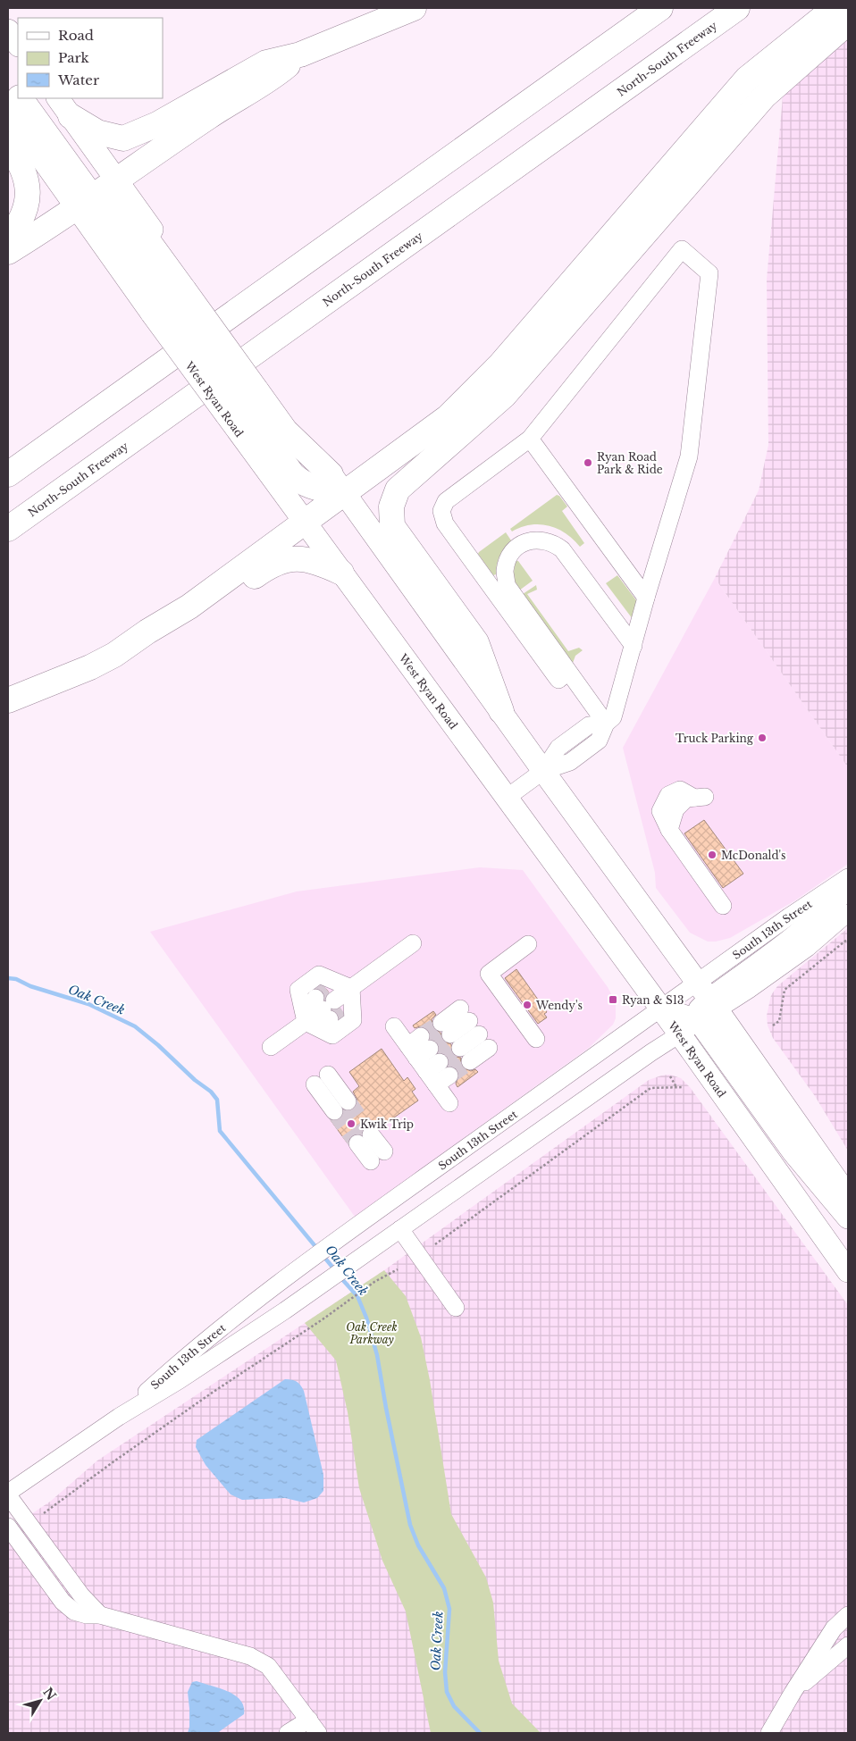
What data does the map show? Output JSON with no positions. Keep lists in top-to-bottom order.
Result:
{
  "streets": {
    "highway": ["North-South Freeway"],
    "main road": ["West Ryan Road"],
    "street": ["South 13th Street"]
  },
  "crossings": [
    ["West Ryan Road", "South 13th Street"]
  ],
  "water": ["Oak Creek"],
  "parks": ["Oak Creek Parkway"],
  "places": {
    "other": [
      "Ryan Road Park & Ride",
      "Truck Parking",
      "McDonald's",
      "Wendy's",
      "Kwik Trip"
    ],
    "transit": ["Ryan & S13"]
  },
  "legend": ["Road", "Park", "Water"],
  "north": "top right"
}
